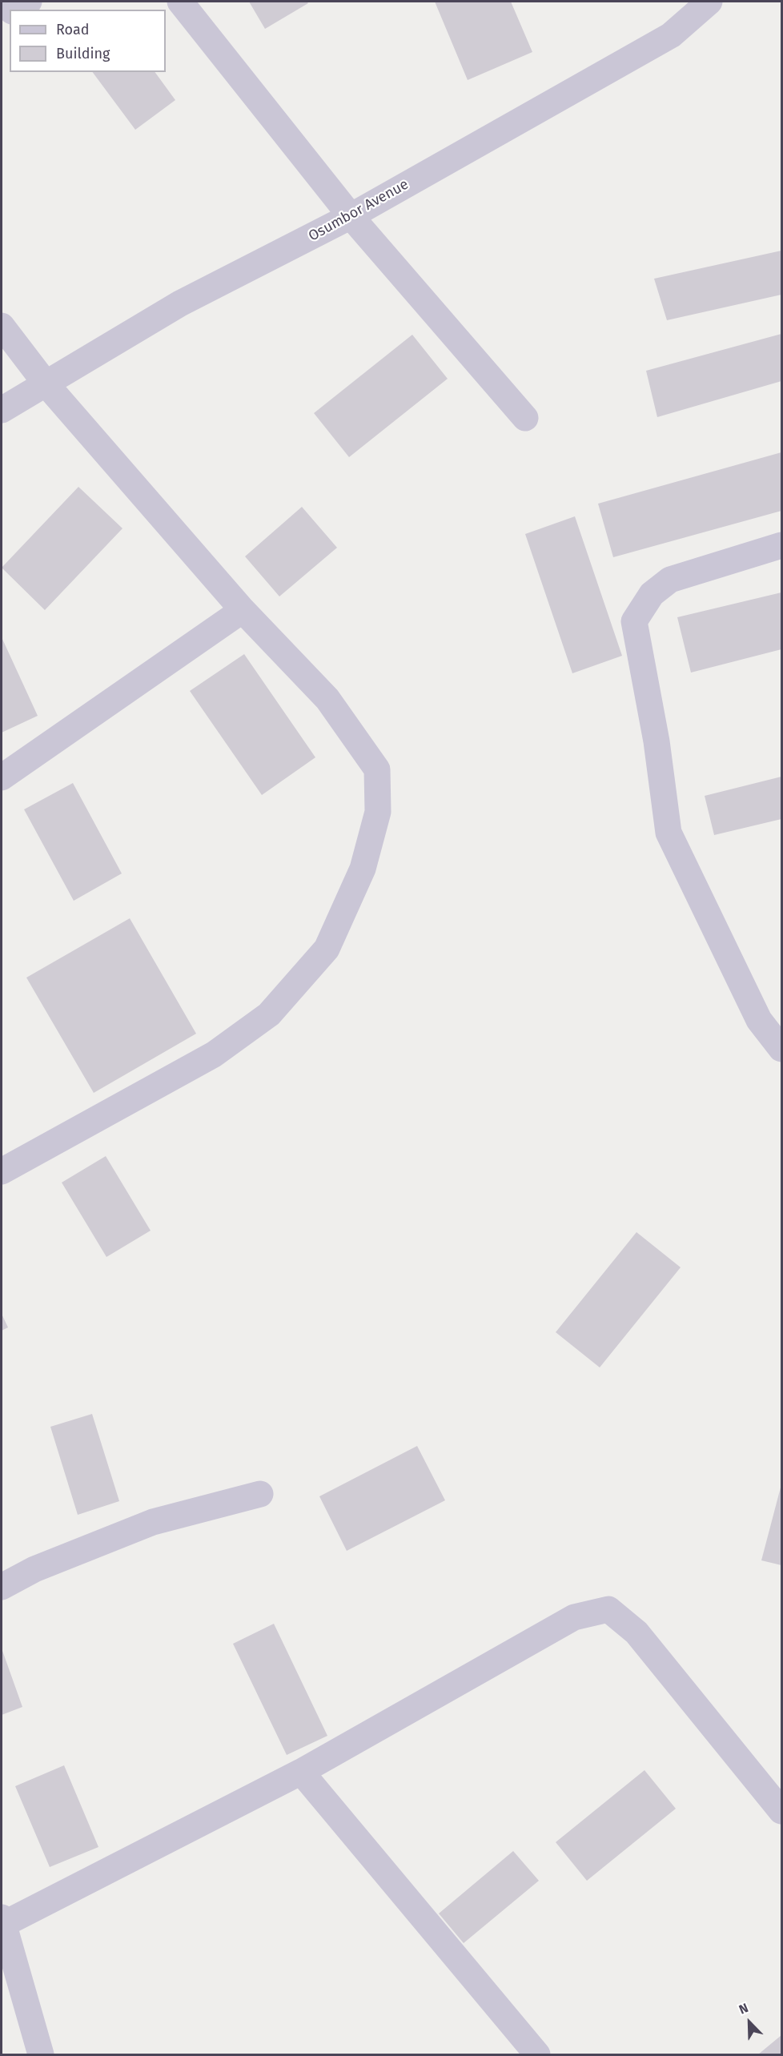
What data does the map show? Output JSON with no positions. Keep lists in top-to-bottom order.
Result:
{
  "streets": {
    "street": ["Osumbor Avenue"]
  },
  "legend": ["Road", "Building"],
  "north": "top left"
}
